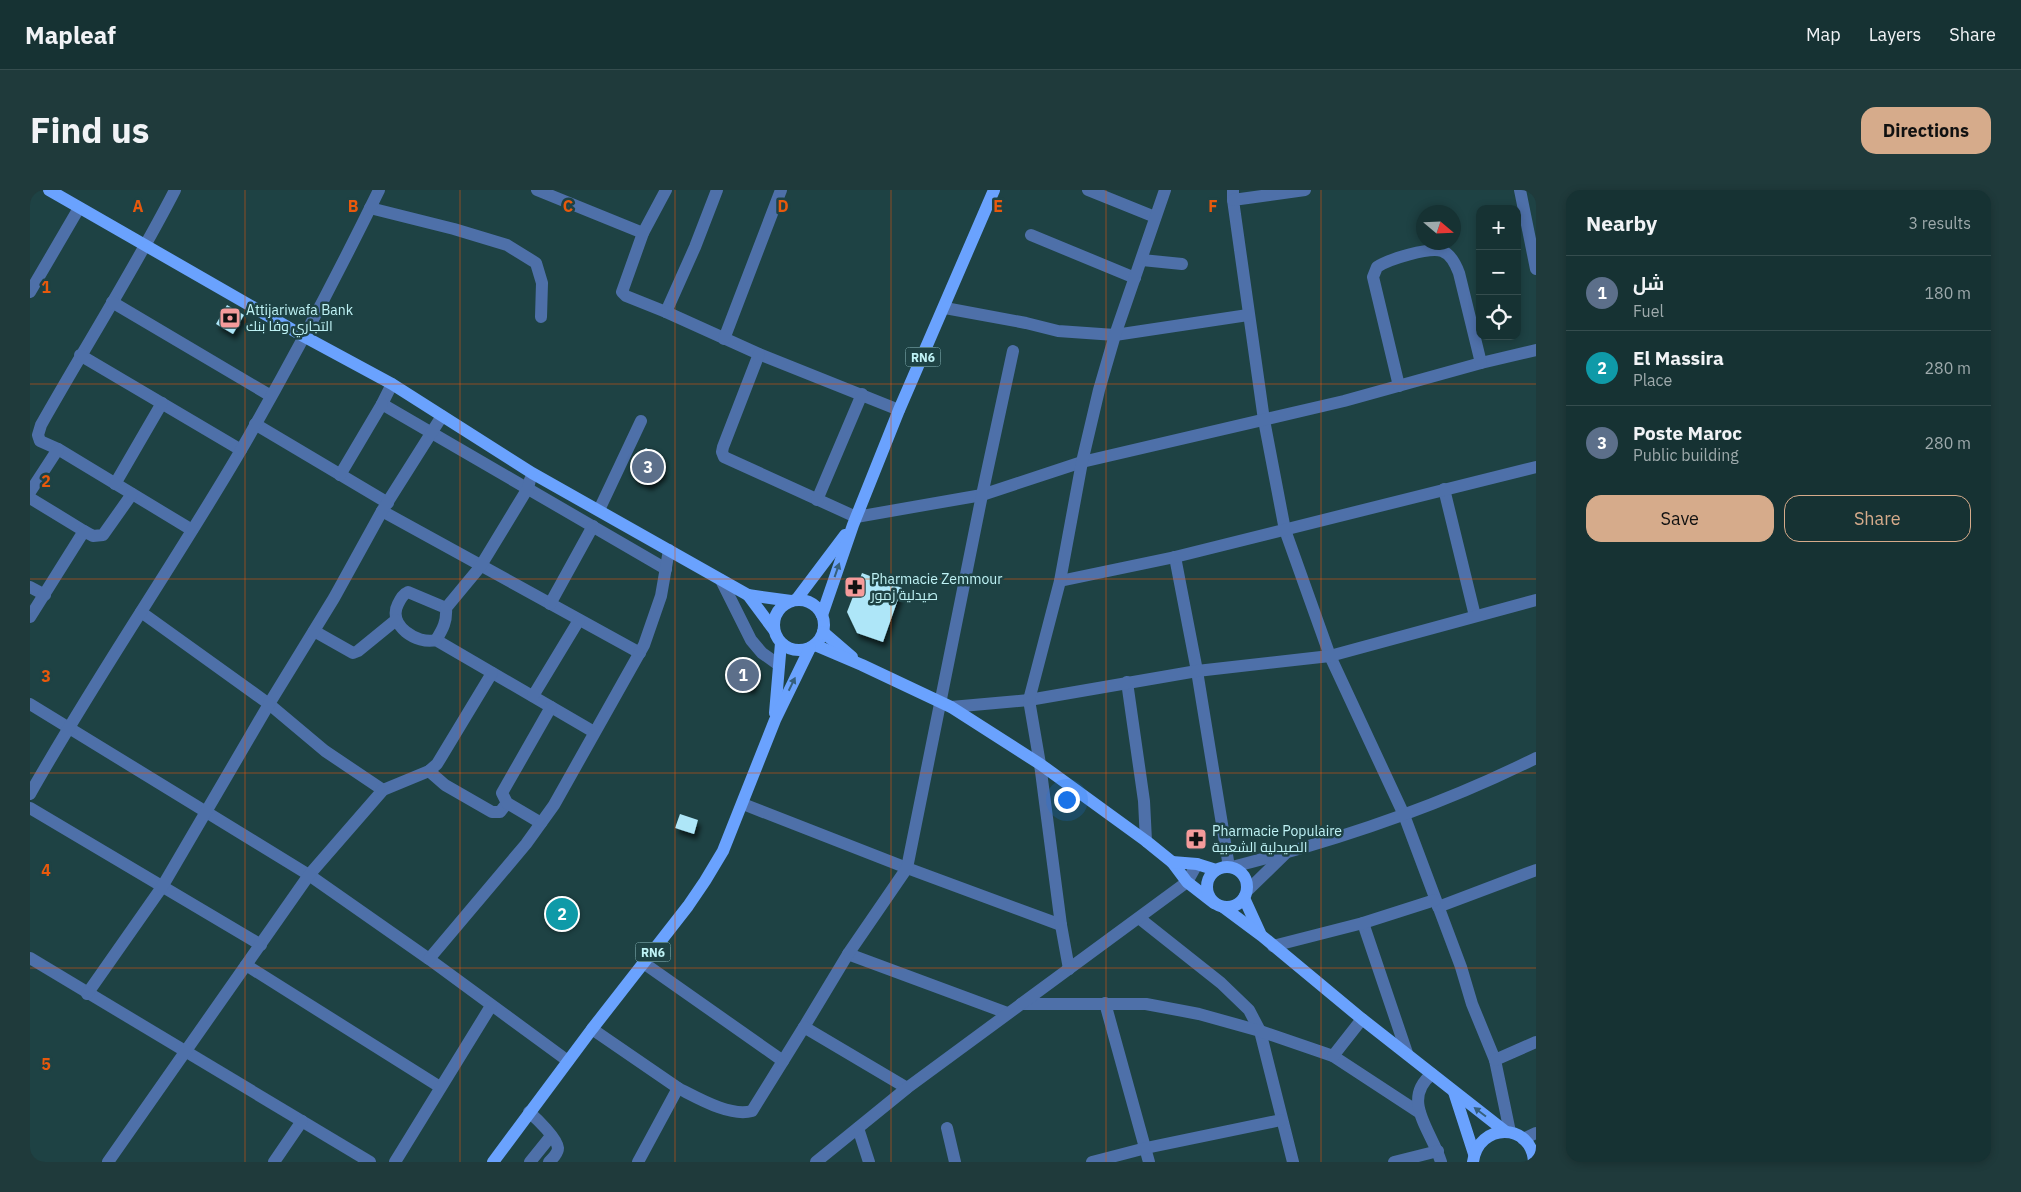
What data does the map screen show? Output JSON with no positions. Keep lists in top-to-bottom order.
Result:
{
  "streets": {
    "main road": ["RN6"]
  },
  "places": {
    "bank": ["Attijariwafa Bank التجاري وفا بنك"],
    "pharmacy": ["Pharmacie Zemmour صيدلية زمور", "Pharmacie Populaire الصيدلية الشعبية"]
  },
  "north": "right",
  "page": {
    "header": "Mapleaf",
    "nav": ["Map", "Layers", "Share"],
    "title": "Find us",
    "buttons": [
      "Directions",
      ["Save", "Share"]
    ],
    "heading": ["Nearby", "3 results"],
    "map_buttons": ["+", "−"],
    "list": [
      {
        "mark": "1",
        "name": "شل",
        "note": "Fuel",
        "value": "180 m"
      },
      {
        "mark": "2",
        "name": "El Massira",
        "note": "Place",
        "value": "280 m"
      },
      {
        "mark": "3",
        "name": "Poste Maroc",
        "note": "Public building",
        "value": "280 m"
      }
    ],
    "pins": ["3", "1", "2"]
  },
  "grid": {
    "columns": [
      "A",
      "B",
      "C",
      "D",
      "E",
      "F"
    ],
    "rows": [
      "1",
      "2",
      "3",
      "4",
      "5"
    ]
  }
}
